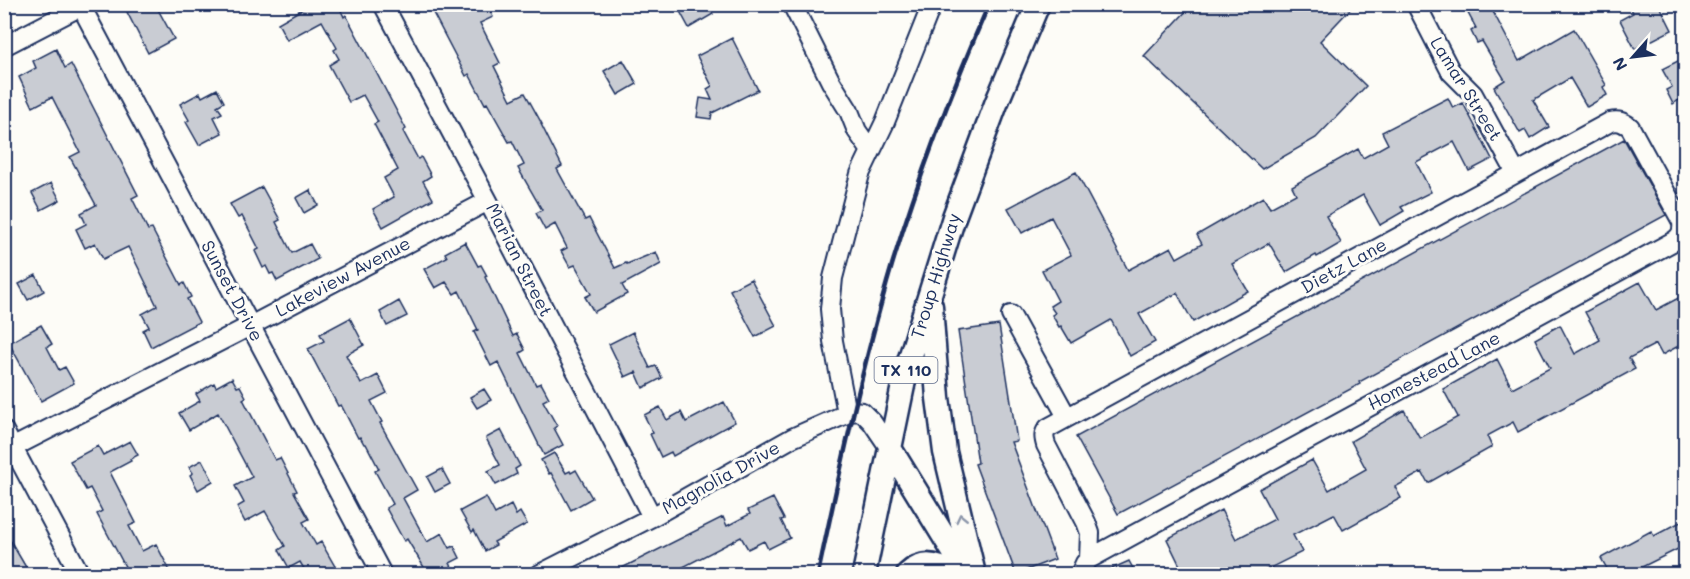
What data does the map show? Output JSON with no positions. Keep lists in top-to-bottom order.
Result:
{
  "streets": {
    "main road": ["Troup Highway", "TX 110"],
    "street": [
      "Lamar Street",
      "Marian Street",
      "Dietz Lane",
      "Lakeview Avenue",
      "Sunset Drive",
      "Homestead Lane",
      "Magnolia Drive"
    ]
  },
  "crossings": [
    ["Lamar Street", "Dietz Lane"],
    ["Marian Street", "Lakeview Avenue"],
    ["Marian Street", "Magnolia Drive"],
    ["Dietz Lane", "Homestead Lane"],
    ["Troup Highway", "TX 110"],
    ["Lakeview Avenue", "Sunset Drive"]
  ],
  "north": "bottom left"
}
